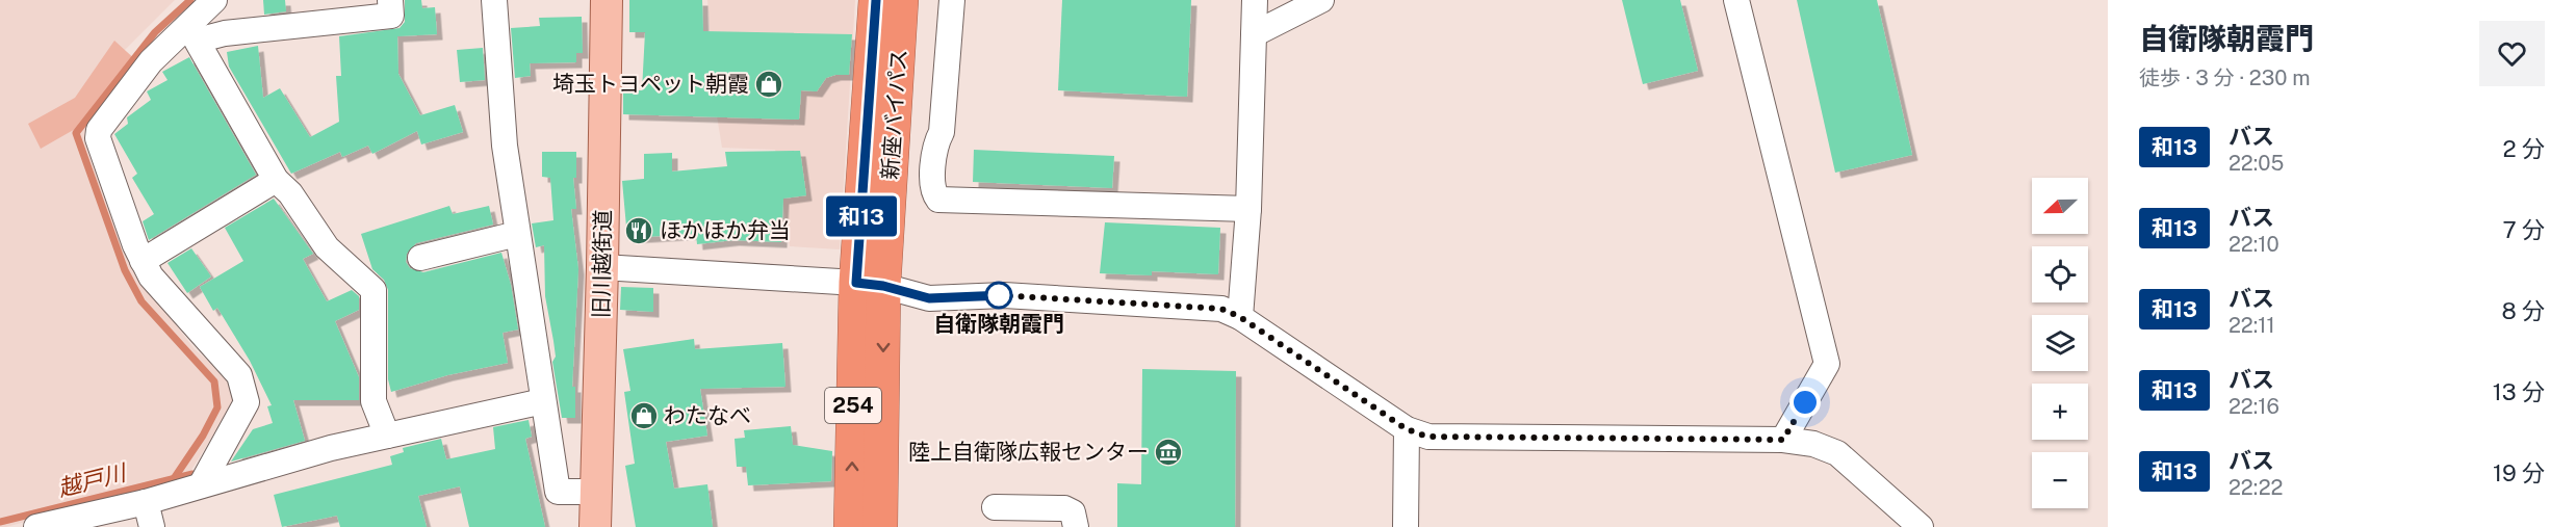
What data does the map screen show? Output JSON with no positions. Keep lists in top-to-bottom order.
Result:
{
  "streets": {
    "highway": ["新座バイパス", "254"],
    "main road": ["旧川越街道"]
  },
  "water": ["越戸川"],
  "places": {
    "shop": ["埼玉トヨペット朝霞", "わたなべ"],
    "restaurant": ["ほかほか弁当"],
    "other": ["自衛隊朝霞門"],
    "museum": ["陸上自衛隊広報センター"]
  },
  "lines": ["bus line 和13"],
  "north": "left",
  "page": {
    "on_map": "和13",
    "heading": ["自衛隊朝霞門", "徒歩 · 3 分 · 230 m"],
    "list": [
      {
        "mark": "和13",
        "name": "バス",
        "note": "22:05",
        "value": "2 分"
      },
      {
        "mark": "和13",
        "name": "バス",
        "note": "22:10",
        "value": "7 分"
      },
      {
        "mark": "和13",
        "name": "バス",
        "note": "22:11",
        "value": "8 分"
      },
      {
        "mark": "和13",
        "name": "バス",
        "note": "22:16",
        "value": "13 分"
      },
      {
        "mark": "和13",
        "name": "バス",
        "note": "22:22",
        "value": "19 分"
      }
    ],
    "map_buttons": ["+", "−"]
  }
}
